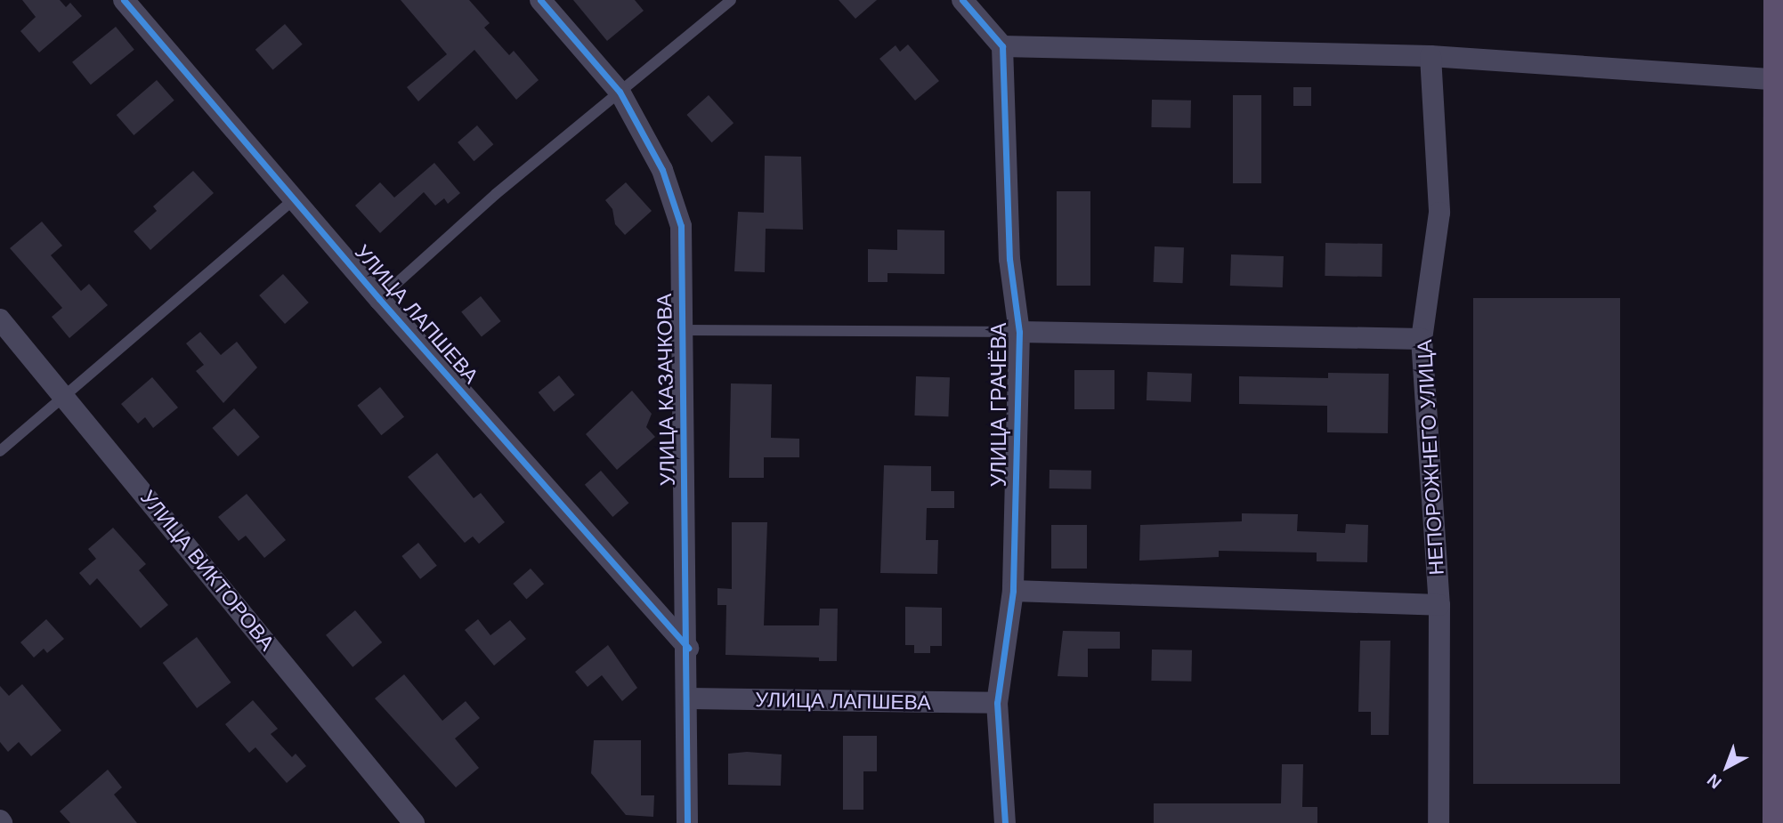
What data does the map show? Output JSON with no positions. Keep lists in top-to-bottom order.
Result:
{
  "streets": {
    "street": [
      "УЛИЦА ЛАПШЕВА",
      "УЛИЦА КАЗАЧКОВА",
      "УЛИЦА ГРАЧЁВА",
      "НЕПОРОЖНЕГО УЛИЦА",
      "УЛИЦА ВИКТОРОВА"
    ]
  },
  "crossings": [
    ["УЛИЦА ЛАПШЕВА", "УЛИЦА КАЗАЧКОВА"],
    ["УЛИЦА ЛАПШЕВА", "УЛИЦА ГРАЧЁВА"]
  ],
  "north": "bottom left"
}
